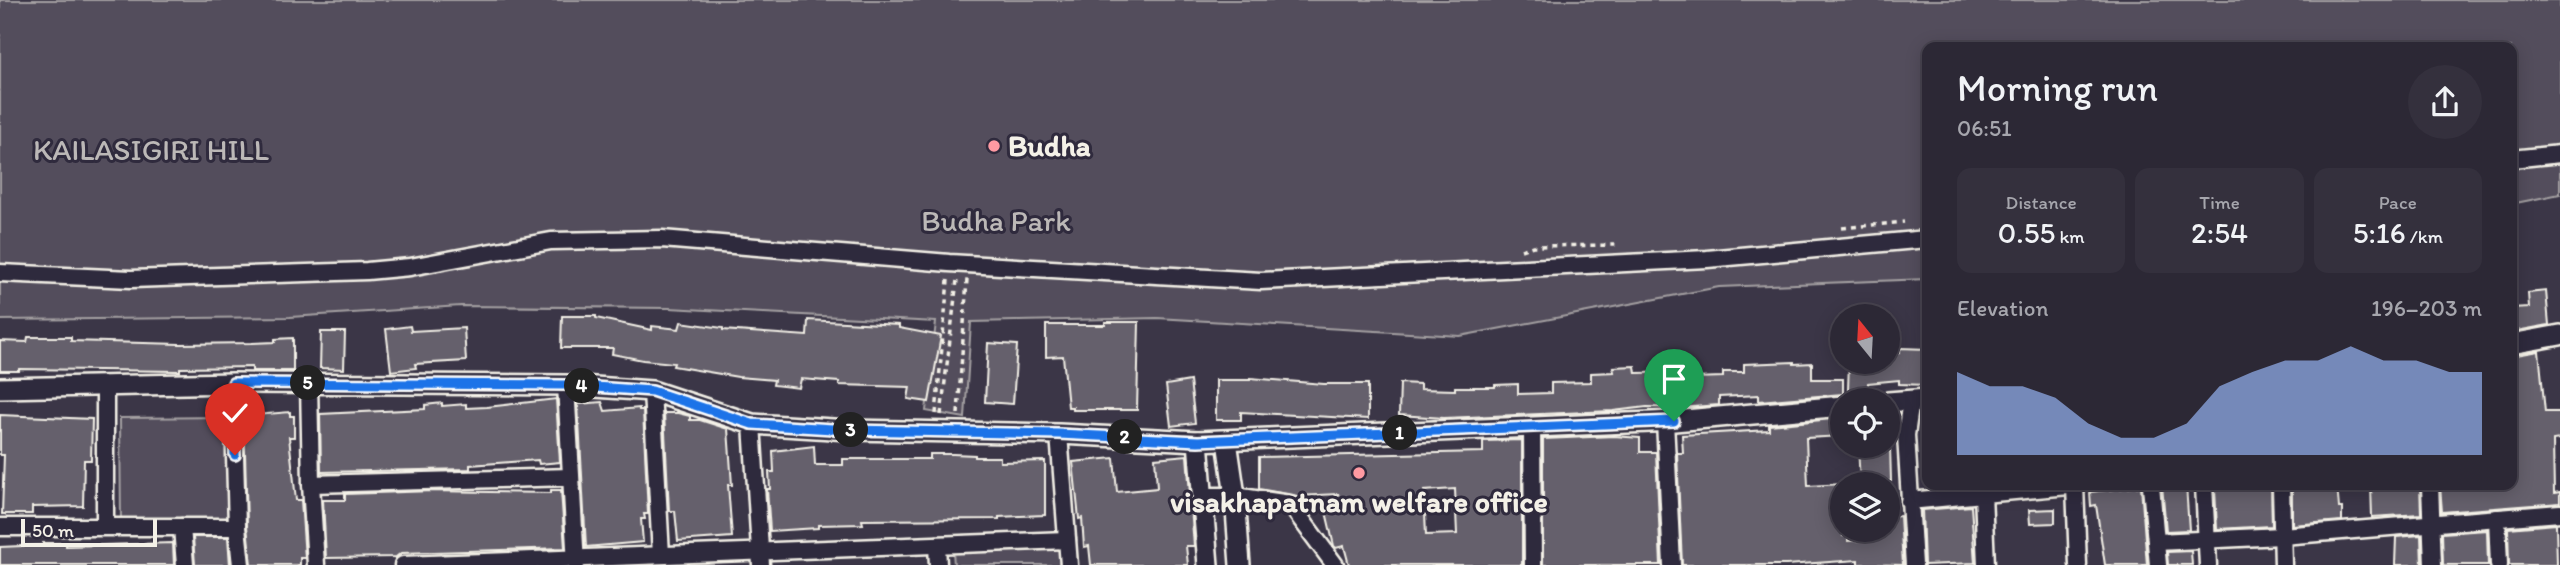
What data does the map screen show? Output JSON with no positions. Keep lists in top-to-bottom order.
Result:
{
  "parks": ["KAILASIGIRI HILL", "Budha Park"],
  "places": ["Budha", "visakhapatnam welfare office"],
  "scale_bar": "50 m",
  "north": "top",
  "page": {
    "heading": ["Morning run", "06:51"],
    "stats": [
      ["Distance", "0.55 km"],
      ["Time", "2:54"],
      ["Pace", "5:16 /km"]
    ],
    "chart": ["Elevation", "196–203 m"],
    "pins": [
      "5",
      "4",
      "3",
      "1",
      "2"
    ],
    "scale": "50 m"
  }
}
